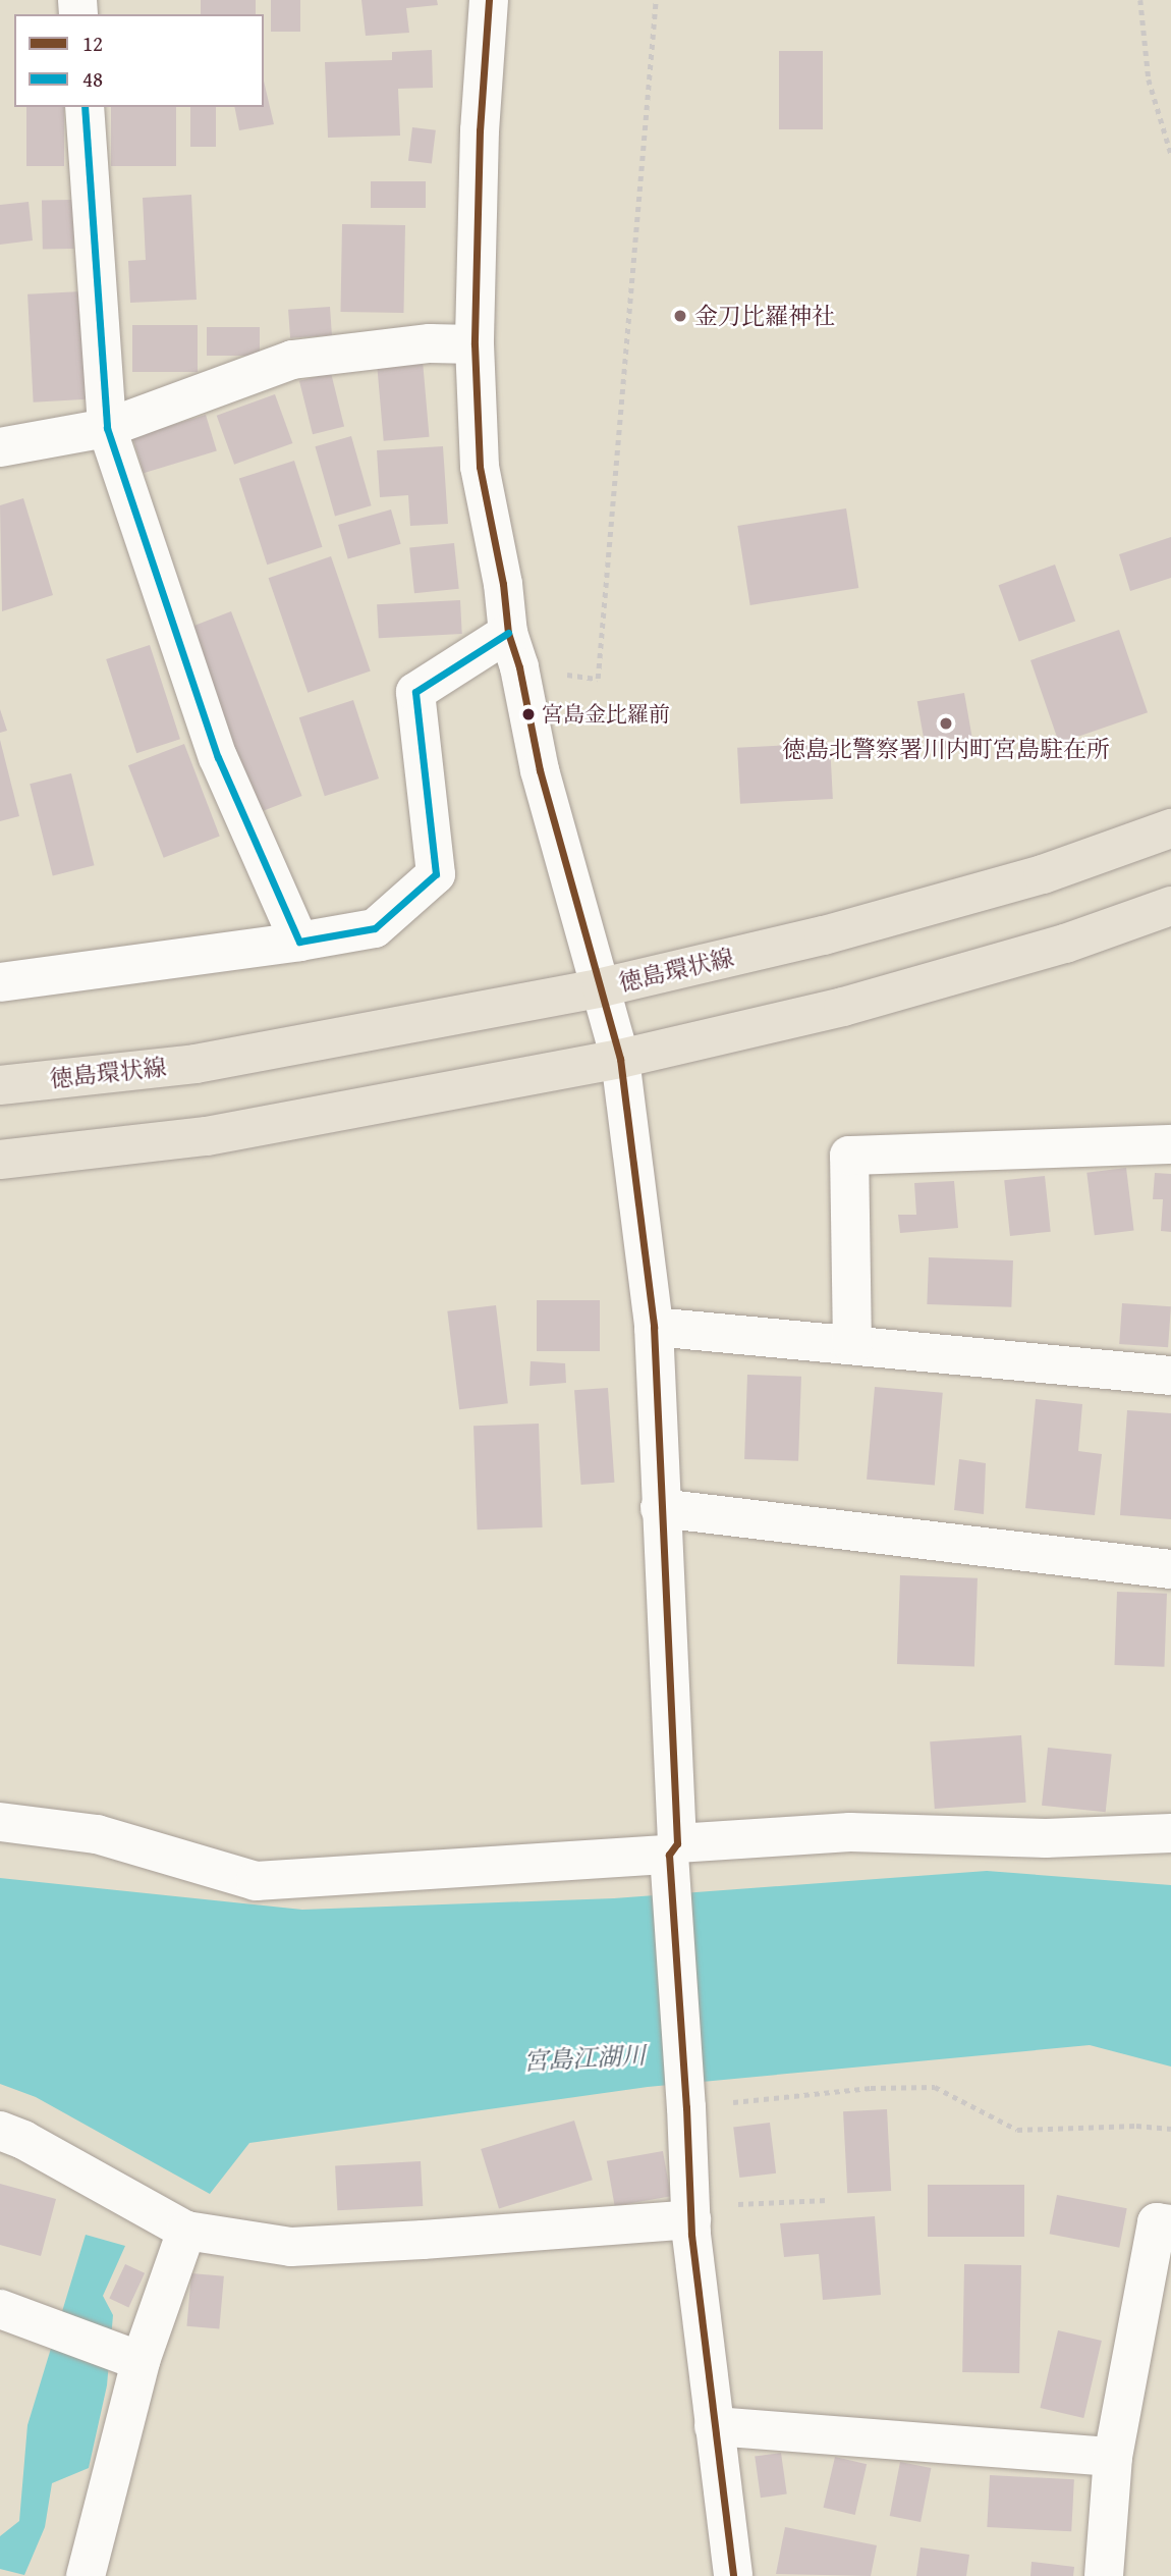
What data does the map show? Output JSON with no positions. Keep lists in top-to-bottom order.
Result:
{
  "streets": {
    "main road": ["徳島環状線"]
  },
  "water": ["宮島江湖川"],
  "places": ["金刀比羅神社", "宮島金比羅前", "徳島北警察署川内町宮島駐在所"],
  "lines": ["transit line 12", "transit line 48"],
  "legend": ["12", "48"]
}
